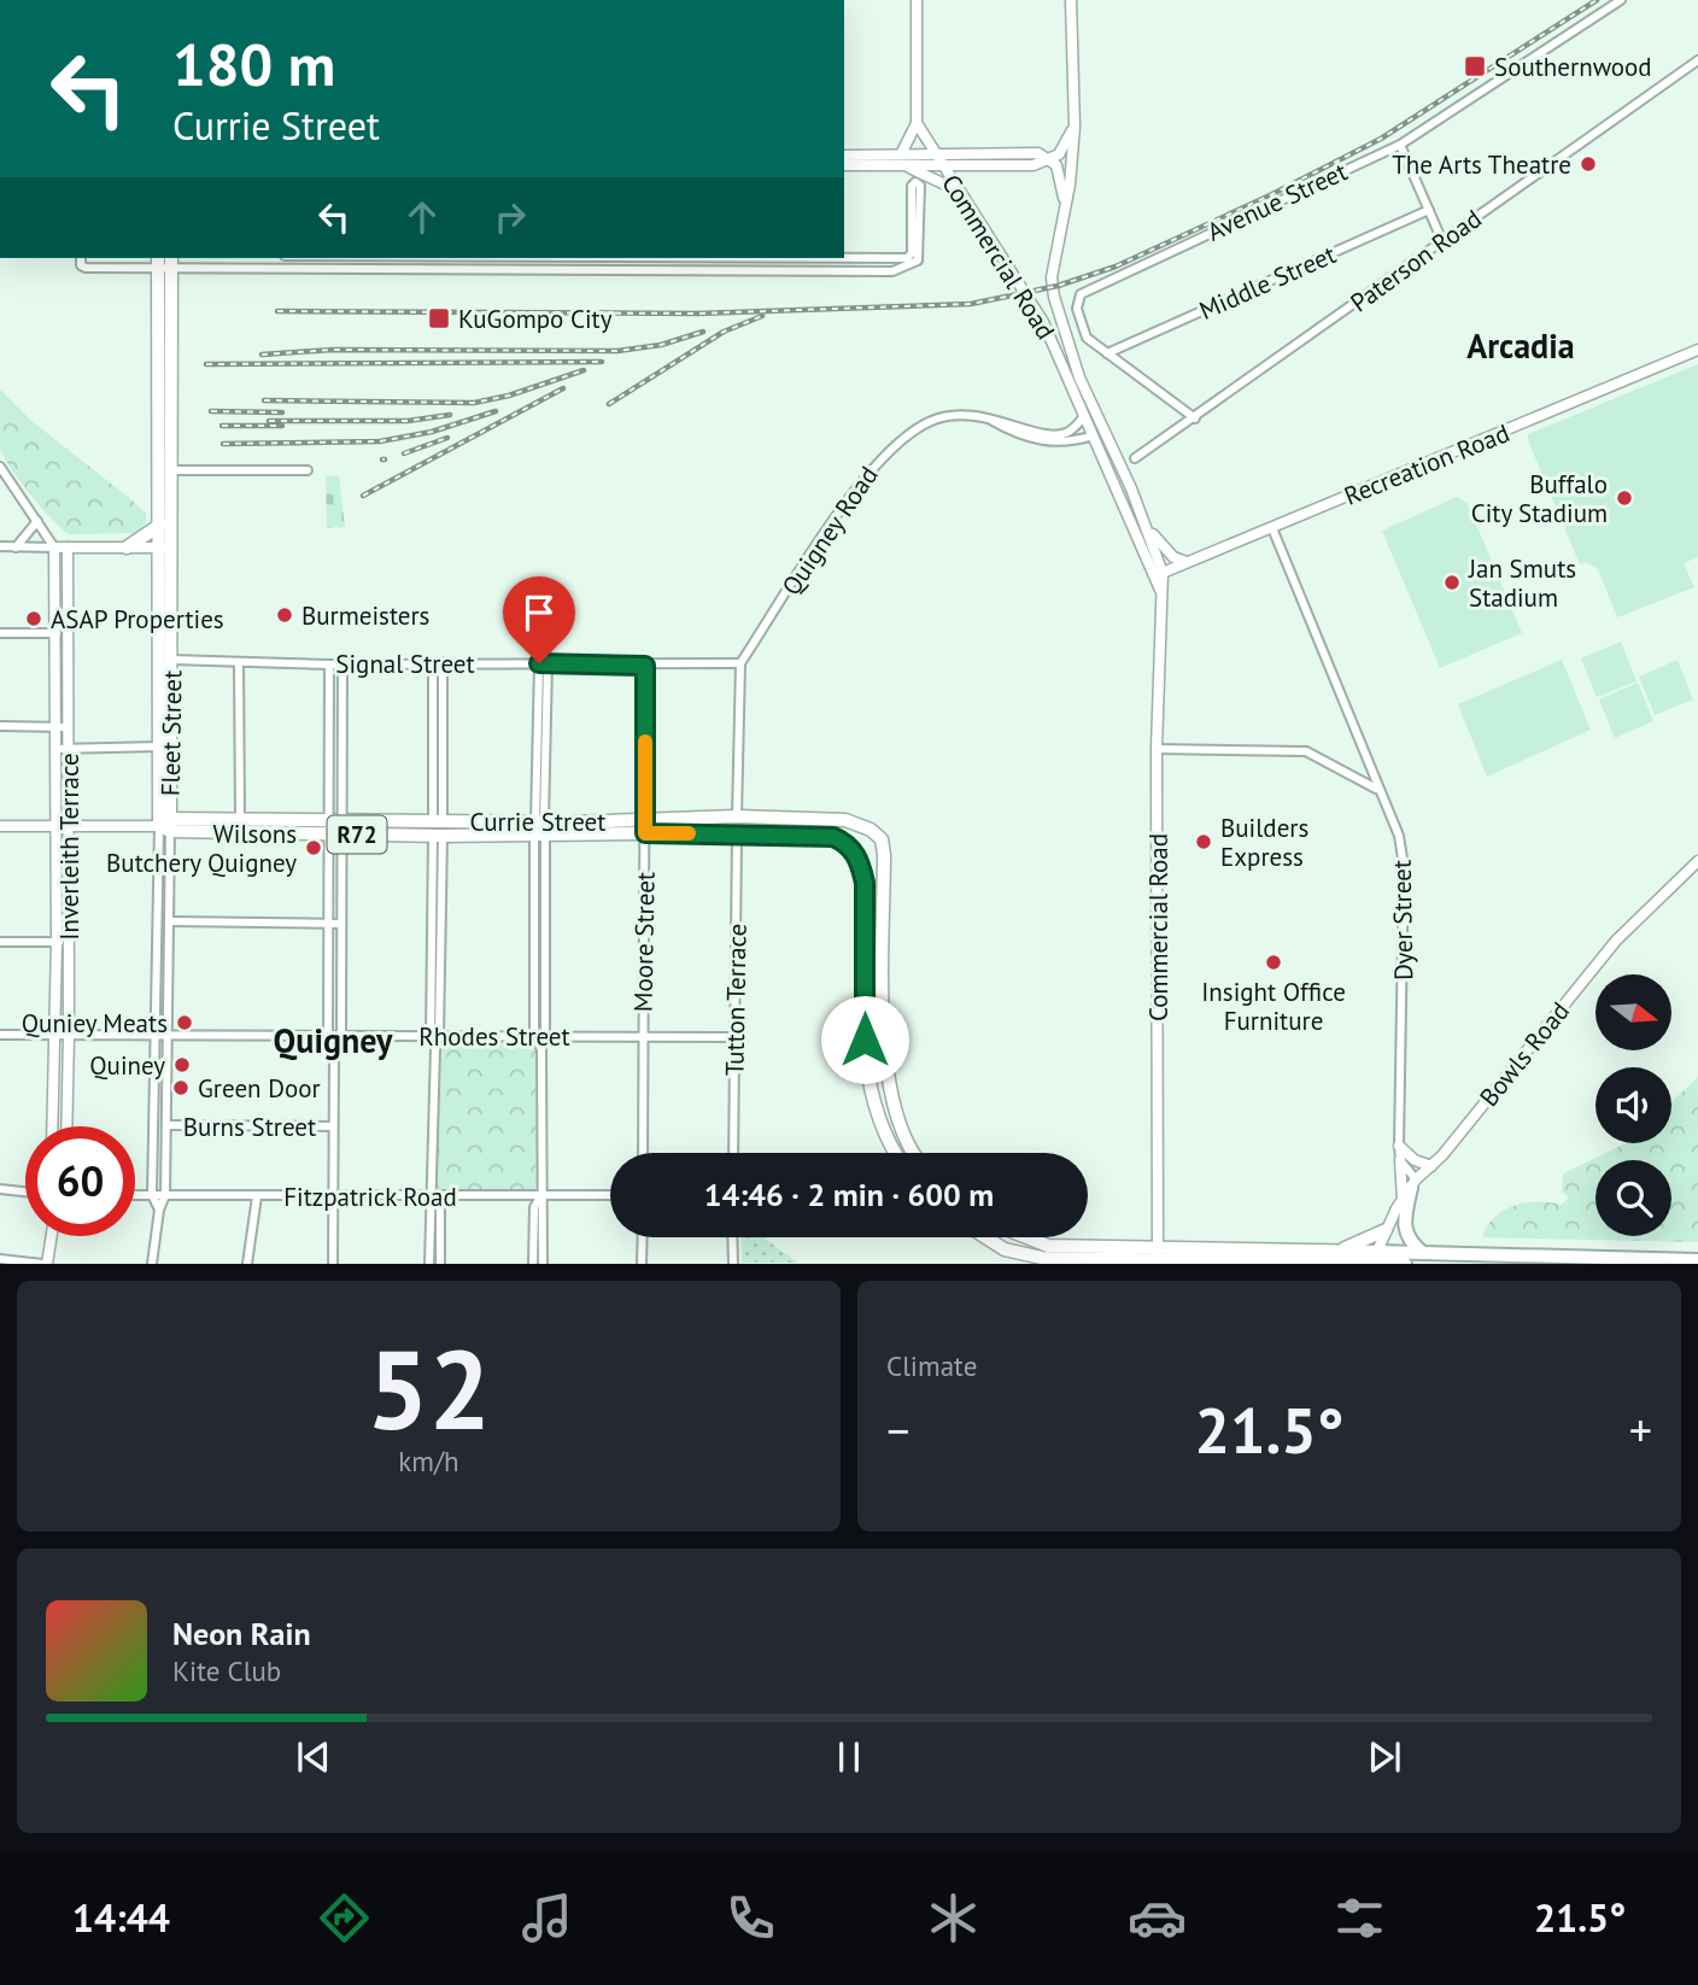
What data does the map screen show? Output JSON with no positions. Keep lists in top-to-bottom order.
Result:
{
  "streets": {
    "main road": ["Fleet Street", "Currie Street", "R72"],
    "street": [
      "Avenue Street",
      "Commercial Road",
      "Paterson Road",
      "Middle Street",
      "Recreation Road",
      "Quigney Road",
      "Signal Street",
      "Inverleith Terrace",
      "Dyer Street",
      "Moore Street",
      "Tutton Terrace",
      "Rhodes Street",
      "Bowls Road",
      "Burns Street",
      "Fitzpatrick Road"
    ]
  },
  "crossings": [
    ["Avenue Street", "Paterson Road"],
    ["Avenue Street", "Middle Street"],
    ["Commercial Road", "Recreation Road"],
    ["Commercial Road", "Quigney Road"],
    ["Recreation Road", "Dyer Street"],
    ["Quigney Road", "Signal Street"],
    ["Signal Street", "Fleet Street"],
    ["Signal Street", "Moore Street"],
    ["Fleet Street", "Currie Street"],
    ["Fleet Street", "Rhodes Street"],
    ["Fleet Street", "Burns Street"],
    ["Fleet Street", "Fitzpatrick Road"],
    ["Currie Street", "Inverleith Terrace"],
    ["Currie Street", "Moore Street"],
    ["Currie Street", "Tutton Terrace"],
    ["Inverleith Terrace", "Rhodes Street"],
    ["Moore Street", "Rhodes Street"],
    ["Tutton Terrace", "Rhodes Street"]
  ],
  "districts": ["Arcadia", "Quigney"],
  "places": {
    "transit": ["Southernwood", "KuGompo City"],
    "other": [
      "The Arts Theatre",
      "Buffalo City Stadium",
      "Jan Smuts Stadium",
      "Burmeisters",
      "ASAP Properties",
      "Builders Express",
      "Wilsons Butchery Quigney",
      "Insight Office Furniture",
      "Quniey Meats",
      "Quiney",
      "Green Door"
    ]
  },
  "north": "right",
  "page": {
    "turn": ["180 m", "Currie Street"],
    "limit": "60",
    "trip": "14:46 · 2 min · 600 m",
    "tile": [
      ["52", "km/h"],
      "Climate"
    ],
    "heat": ["−", "21.5°", "+"],
    "song": ["Neon Rain", "Kite Club"],
    "tabs": ["14:44", "21.5°"]
  }
}
